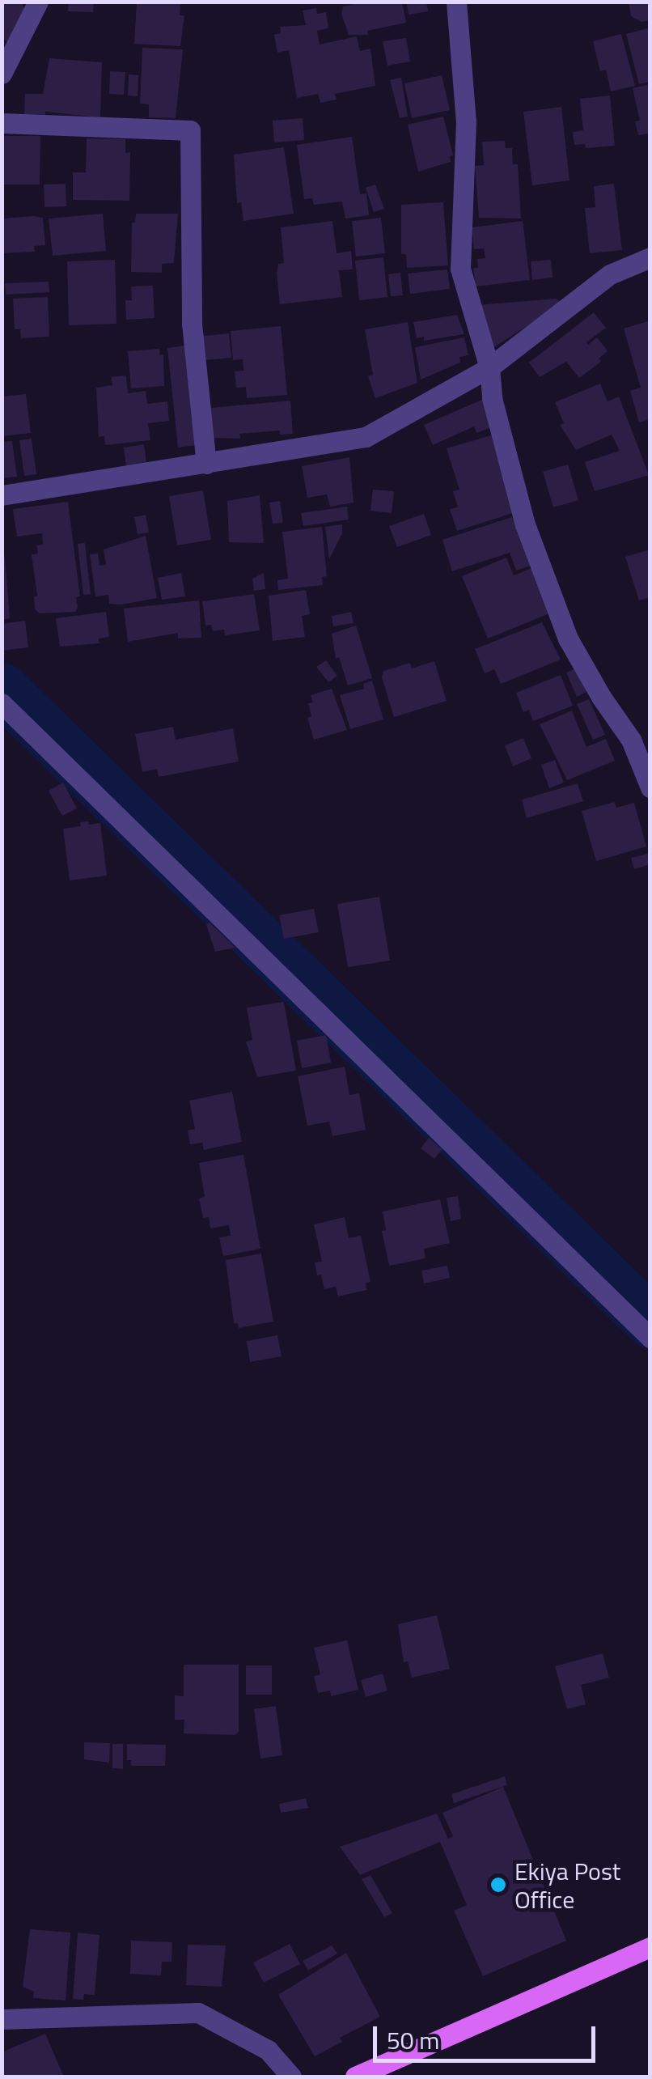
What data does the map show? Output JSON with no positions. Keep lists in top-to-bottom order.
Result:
{
  "places": ["Ekiya Post Office"],
  "scale_bar": "50 m"
}
